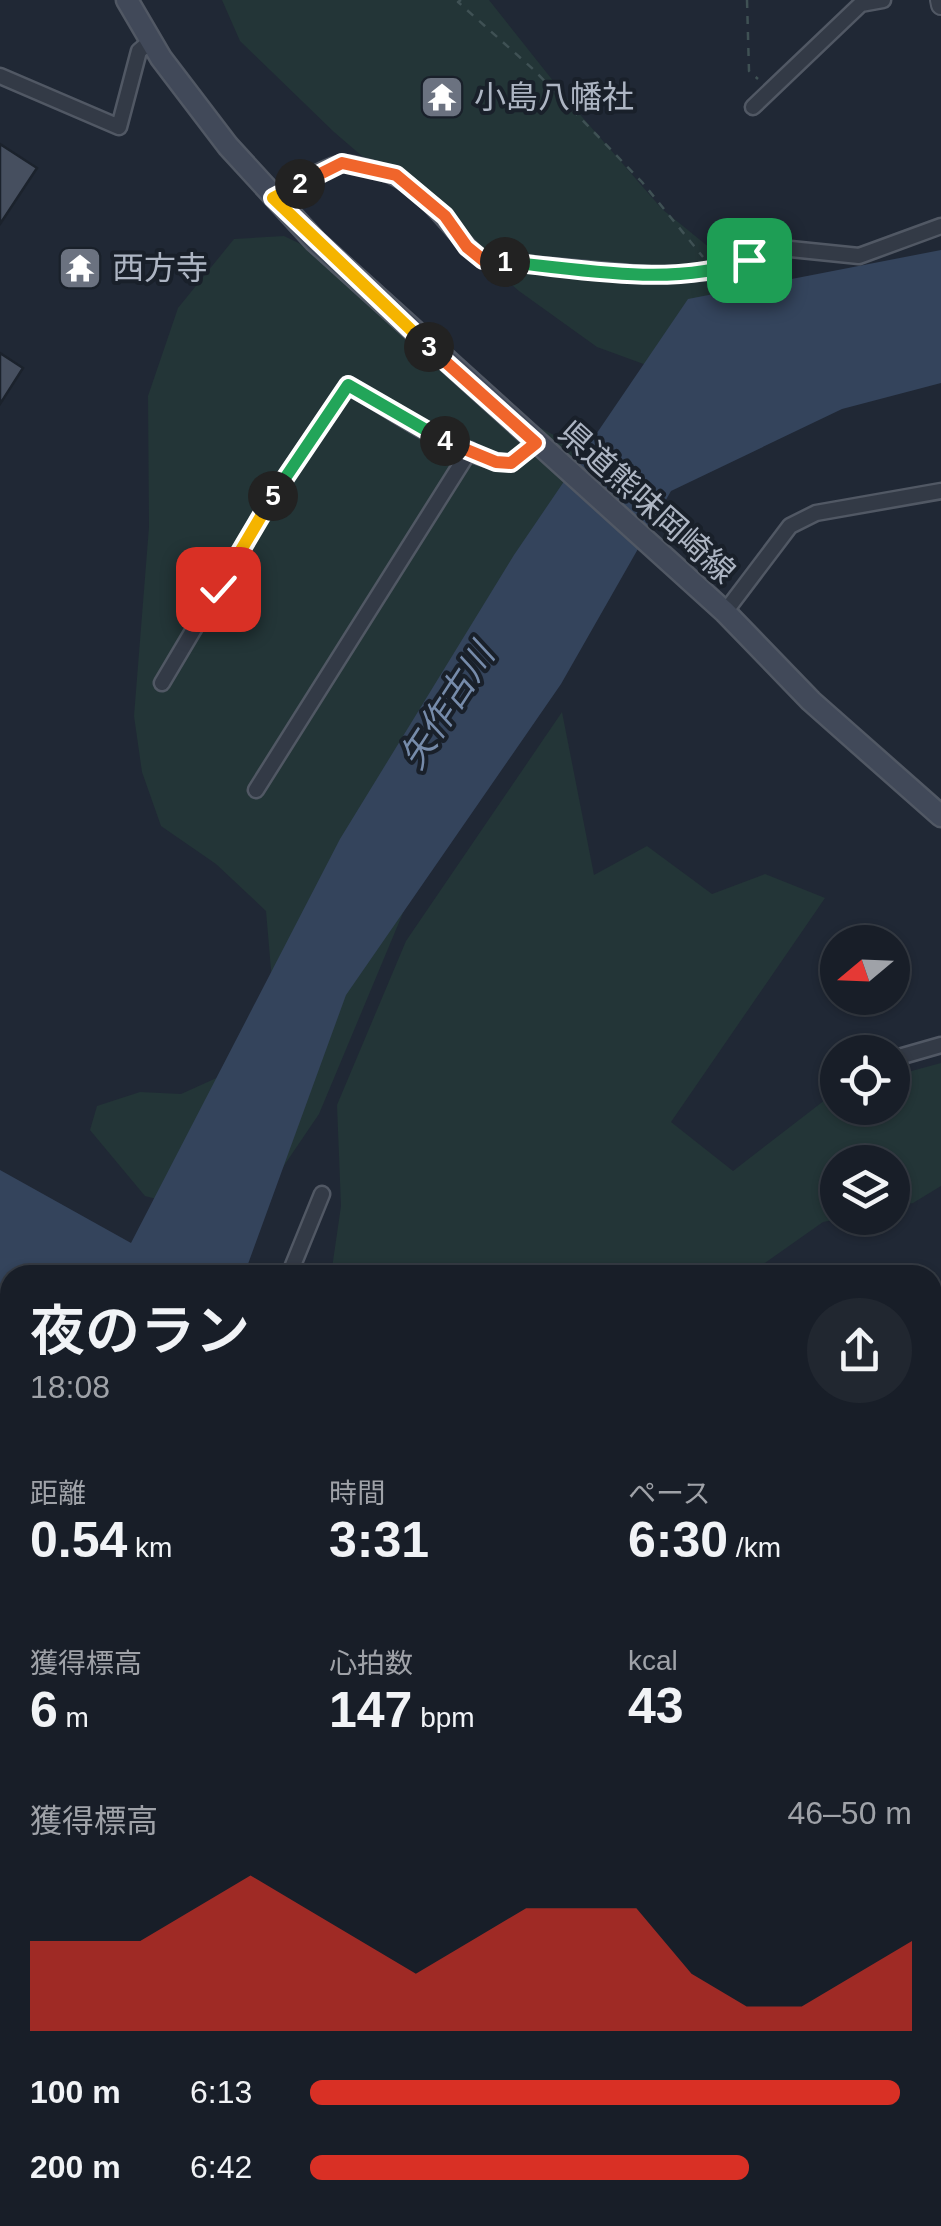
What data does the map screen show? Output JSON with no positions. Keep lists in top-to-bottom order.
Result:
{
  "streets": {
    "main road": ["県道熊味岡崎線"]
  },
  "water": ["矢作古川"],
  "places": {
    "temple": ["小島八幡社", "西方寺"]
  },
  "north": "left",
  "page": {
    "pins": [
      "2",
      "1",
      "3",
      "4",
      "5"
    ],
    "heading": ["夜のラン", "18:08"],
    "stats": [
      ["距離", "0.54 km"],
      ["時間", "3:31"],
      ["ペース", "6:30 /km"],
      ["獲得標高", "6 m"],
      ["心拍数", "147 bpm"],
      ["kcal", "43"]
    ],
    "chart": ["獲得標高", "46–50 m"],
    "list": [
      {
        "name": "100 m",
        "note": "6:13"
      },
      {
        "name": "200 m",
        "note": "6:42"
      }
    ]
  }
}
